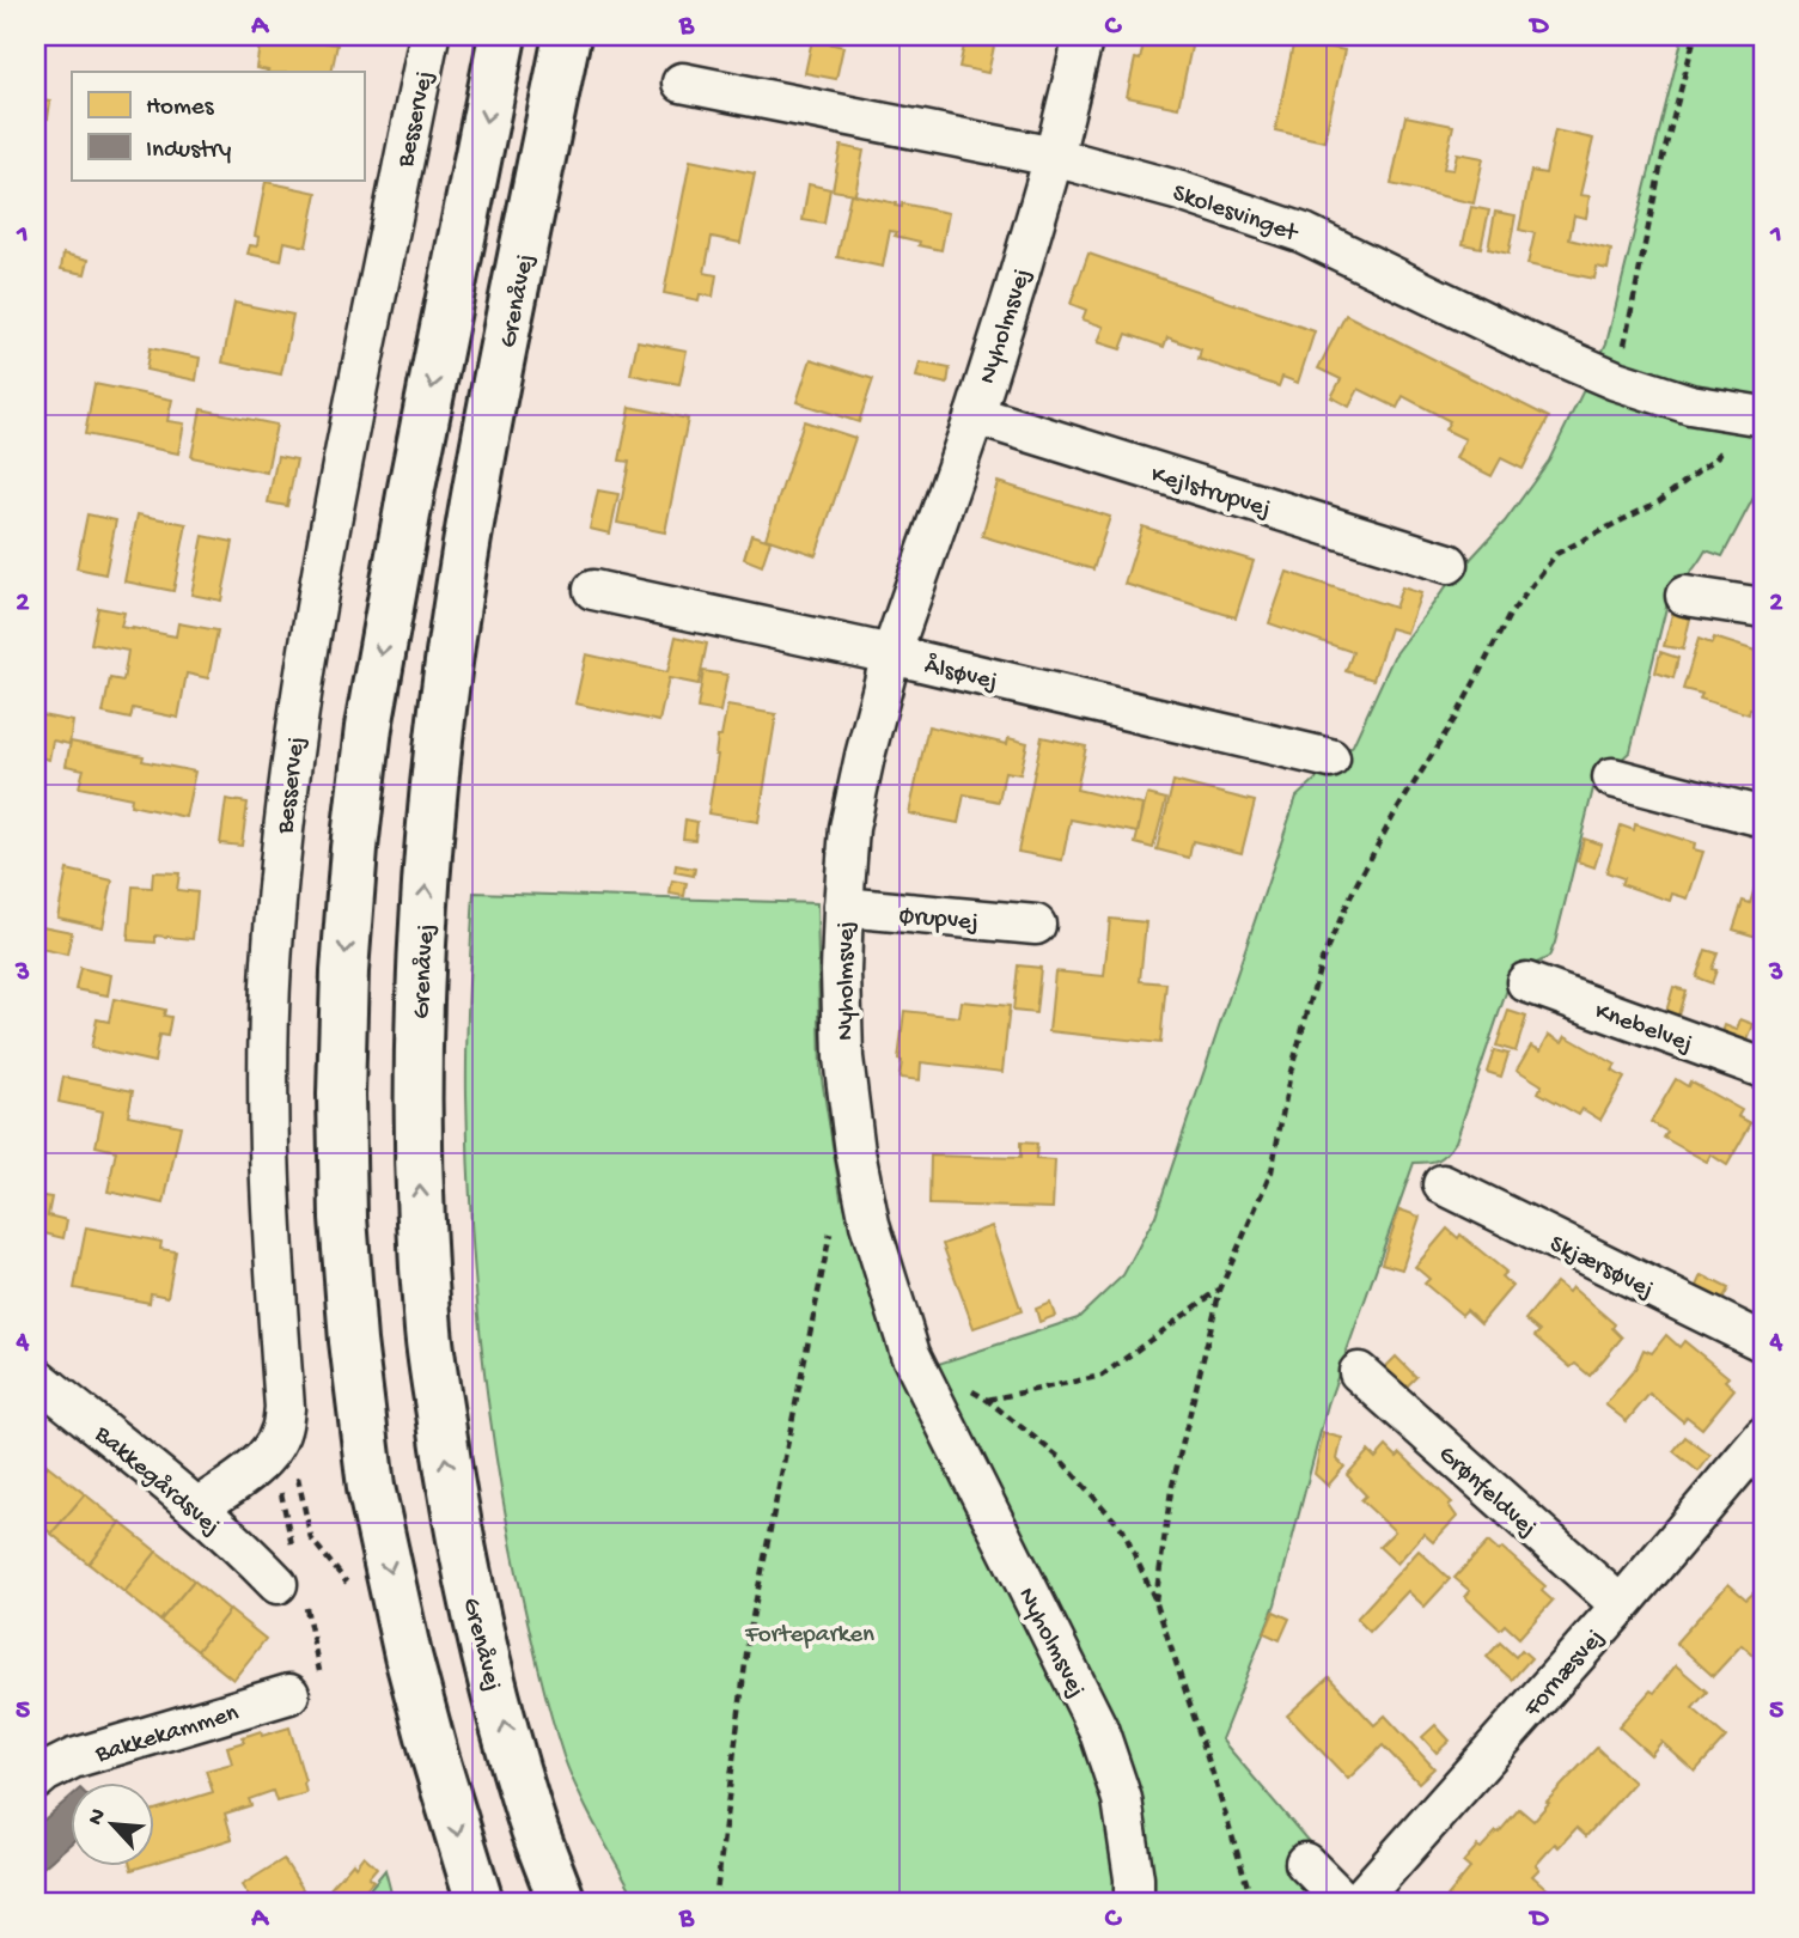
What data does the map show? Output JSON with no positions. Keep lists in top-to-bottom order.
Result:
{
  "streets": {
    "main road": ["Grenåvej"],
    "street": [
      "Besservej",
      "Skolesvinget",
      "Nyholmsvej",
      "Kejlstrupvej",
      "Ålsøvej",
      "Ørupvej",
      "Knebelvej",
      "Skjærsøvej",
      "Bakkegårdsvej",
      "Grønfeldvej",
      "Fornæsvej",
      "Bakkekammen"
    ]
  },
  "crossings": [
    ["Besservej", "Bakkegårdsvej"],
    ["Skolesvinget", "Nyholmsvej"],
    ["Nyholmsvej", "Kejlstrupvej"],
    ["Nyholmsvej", "Ålsøvej"],
    ["Nyholmsvej", "Ørupvej"],
    ["Grønfeldvej", "Fornæsvej"]
  ],
  "parks": ["Forteparken"],
  "legend": ["Homes", "Industry"],
  "north": "top left",
  "grid": {
    "columns": [
      "A",
      "B",
      "C",
      "D"
    ],
    "rows": [
      "1",
      "2",
      "3",
      "4",
      "5"
    ]
  }
}
